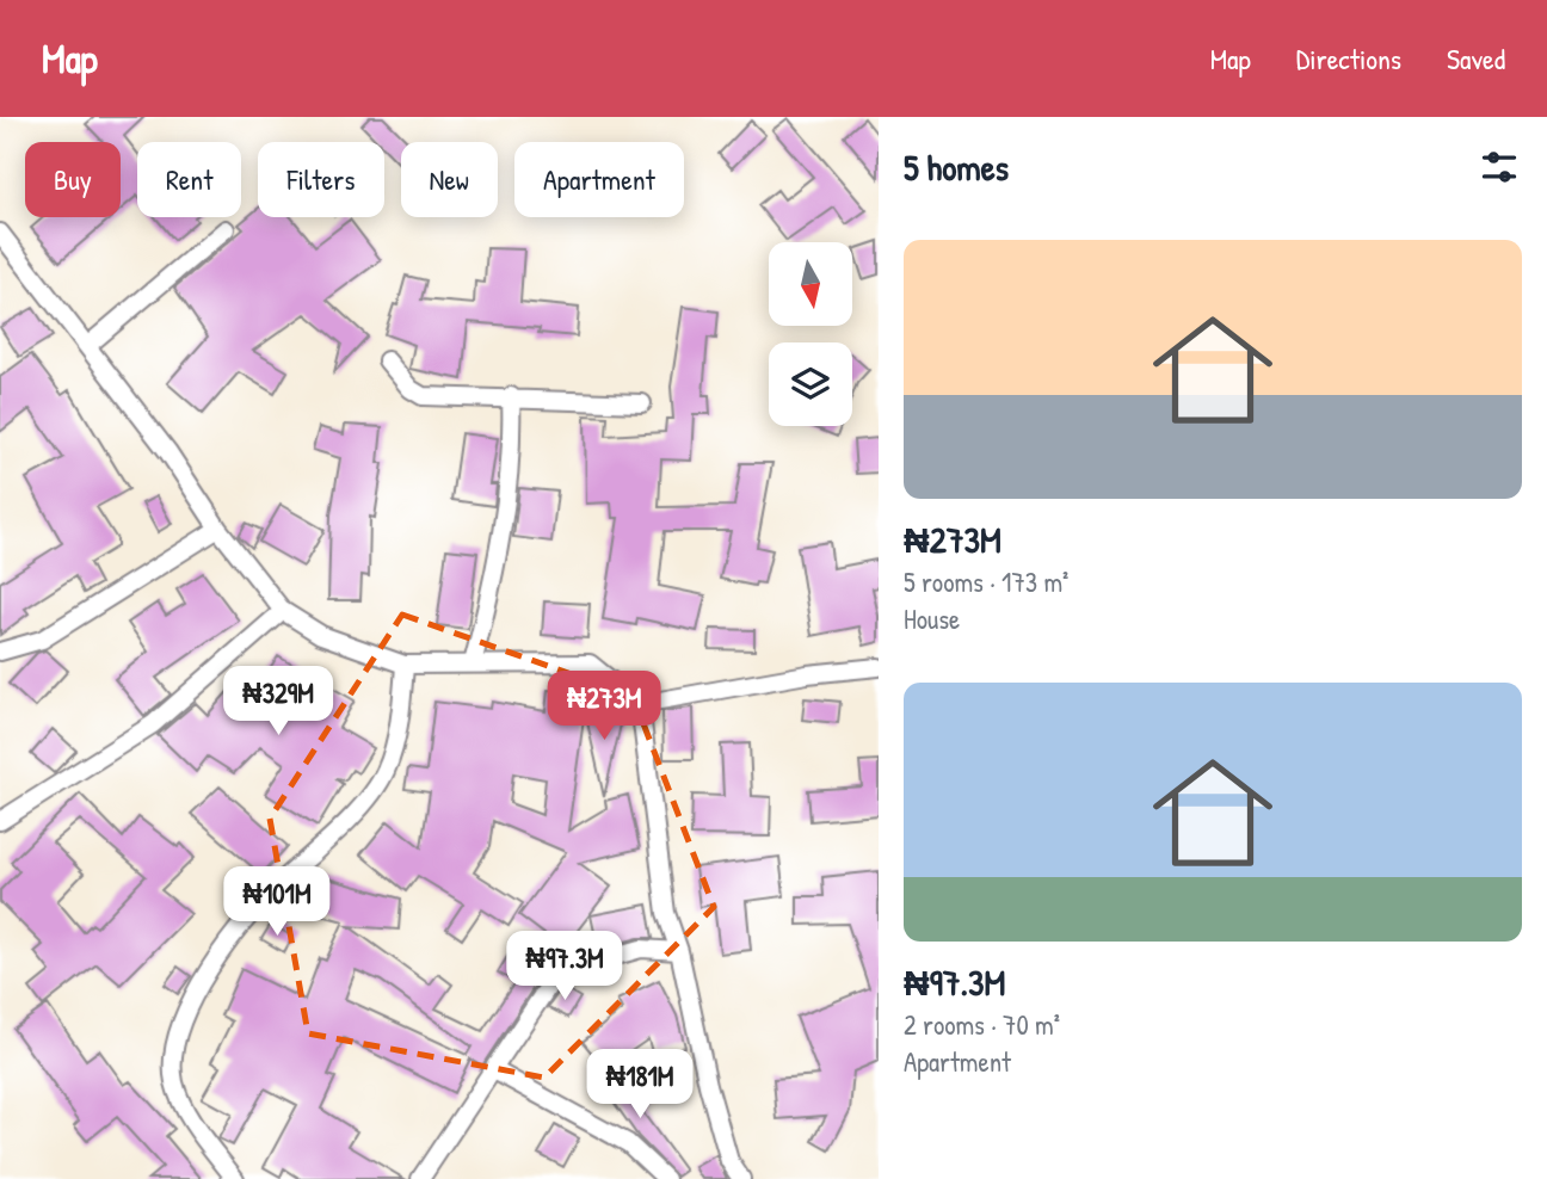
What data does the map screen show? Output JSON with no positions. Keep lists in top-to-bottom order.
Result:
{
  "north": "bottom",
  "page": {
    "header": "Map",
    "nav": ["Map", "Directions", "Saved"],
    "heading": "5 homes",
    "chip": [
      "Buy",
      "Rent",
      "Filters",
      "New",
      "Apartment"
    ],
    "list": [
      {
        "name": "₦273M",
        "note": "5 rooms · 173 m² · House"
      },
      {
        "name": "₦97.3M",
        "note": "2 rooms · 70 m² · Apartment"
      }
    ],
    "price": [
      "₦329M",
      "₦273M",
      "₦101M",
      "₦97.3M",
      "₦181M"
    ]
  }
}
